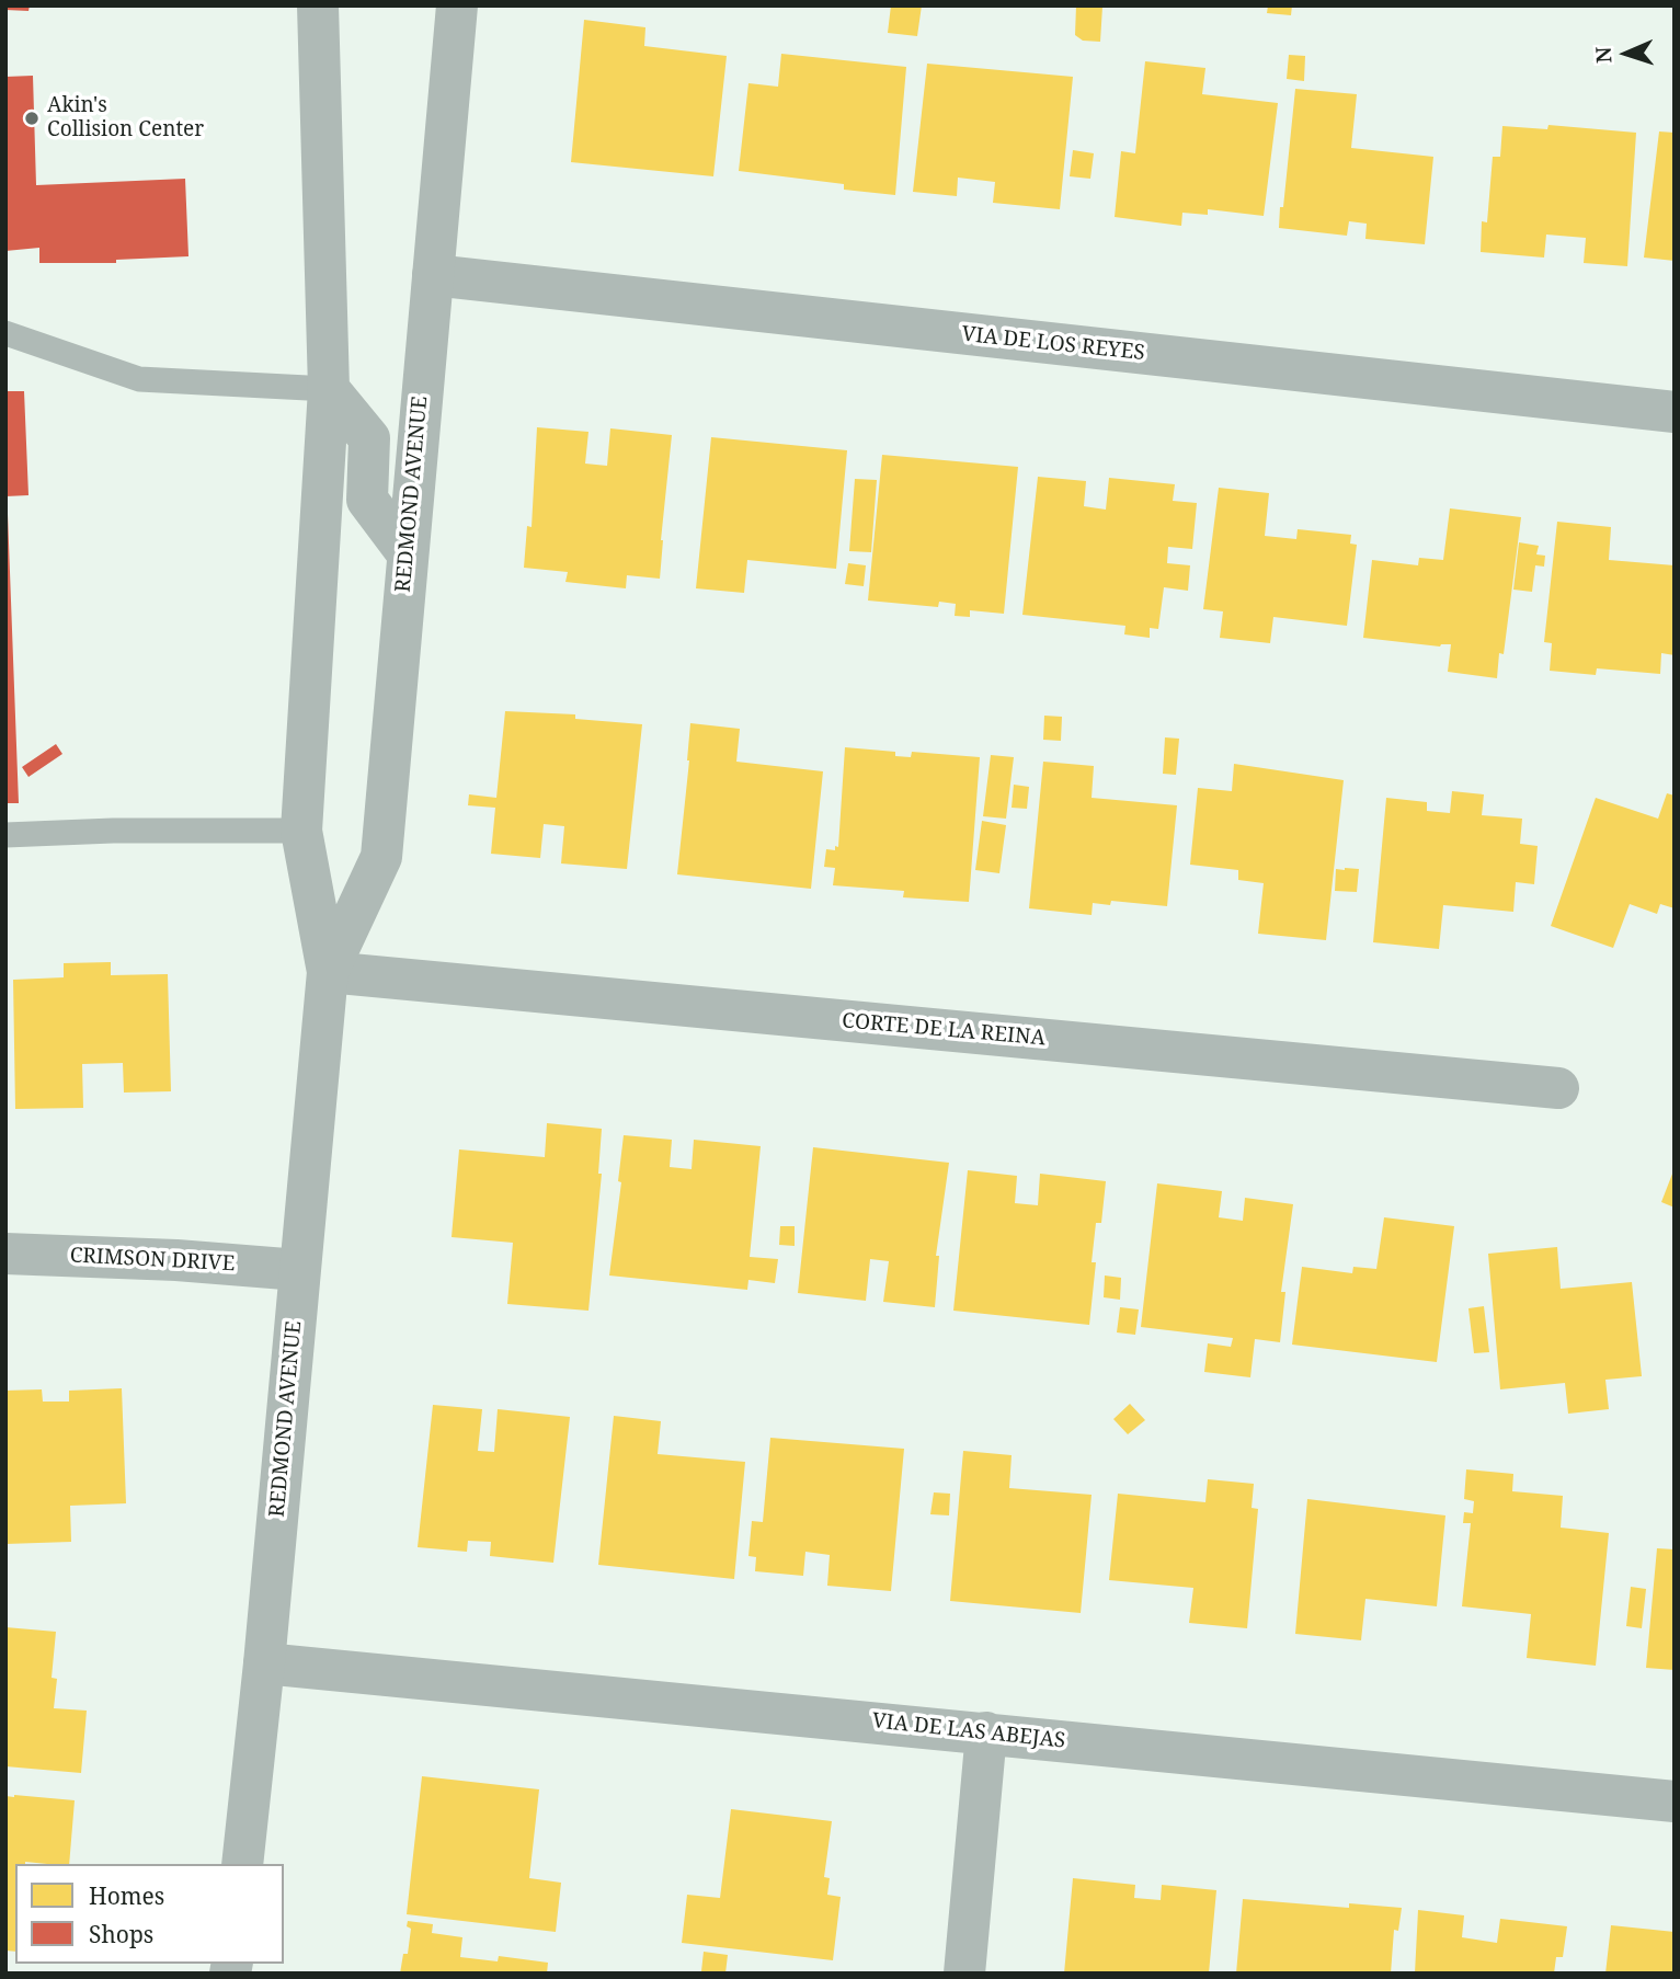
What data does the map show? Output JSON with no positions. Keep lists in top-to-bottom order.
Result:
{
  "streets": {
    "street": [
      "VIA DE LOS REYES",
      "REDMOND AVENUE",
      "CORTE DE LA REINA",
      "CRIMSON DRIVE",
      "VIA DE LAS ABEJAS"
    ]
  },
  "crossings": [
    ["VIA DE LOS REYES", "REDMOND AVENUE"],
    ["REDMOND AVENUE", "CORTE DE LA REINA"],
    ["REDMOND AVENUE", "CRIMSON DRIVE"],
    ["REDMOND AVENUE", "VIA DE LAS ABEJAS"]
  ],
  "places": ["Akin's Collision Center"],
  "legend": ["Homes", "Shops"],
  "north": "left"
}
